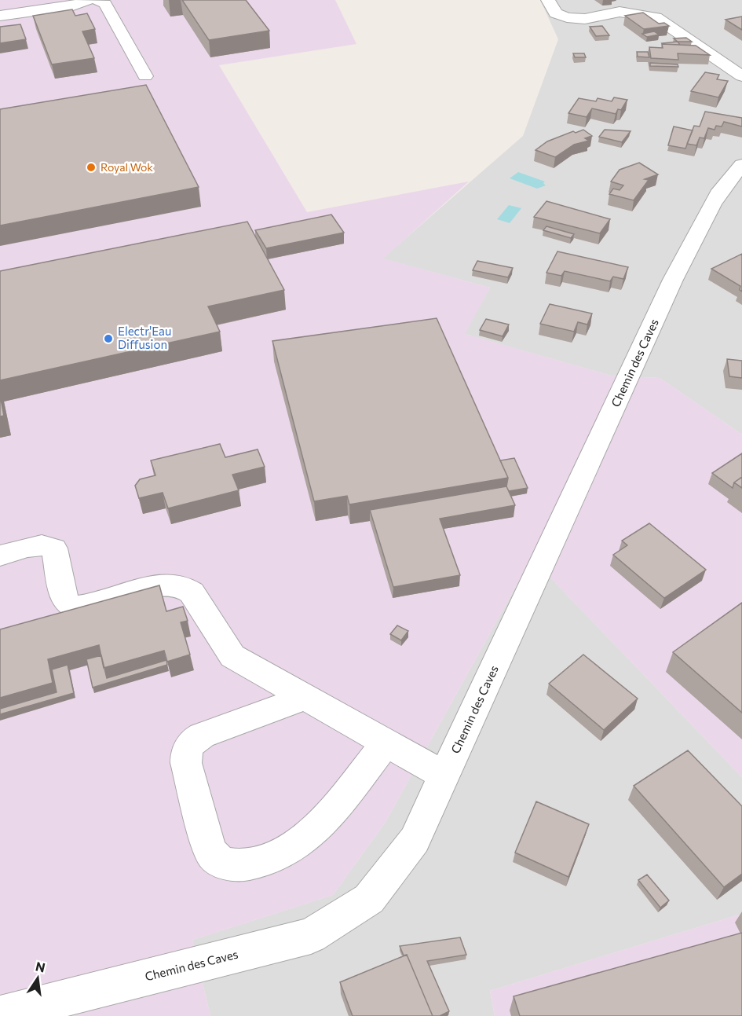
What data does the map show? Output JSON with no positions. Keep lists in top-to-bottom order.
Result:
{
  "streets": {
    "street": ["Chemin des Caves"]
  },
  "places": ["Royal Wok", "Electr'Eau Diffusion"],
  "north": "top"
}
